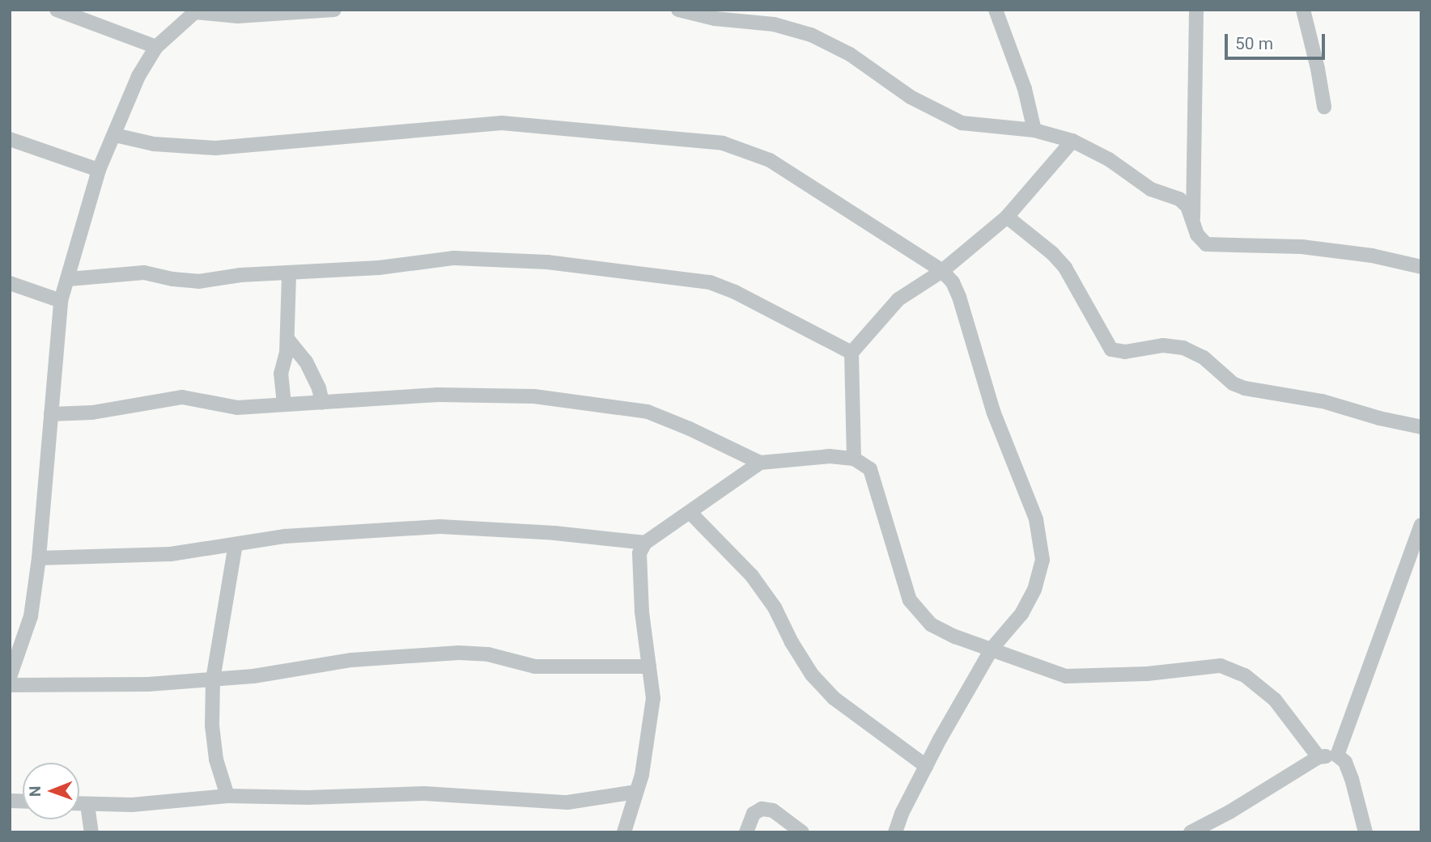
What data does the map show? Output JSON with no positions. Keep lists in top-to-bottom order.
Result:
{
  "scale_bar": "50 m",
  "north": "left"
}
